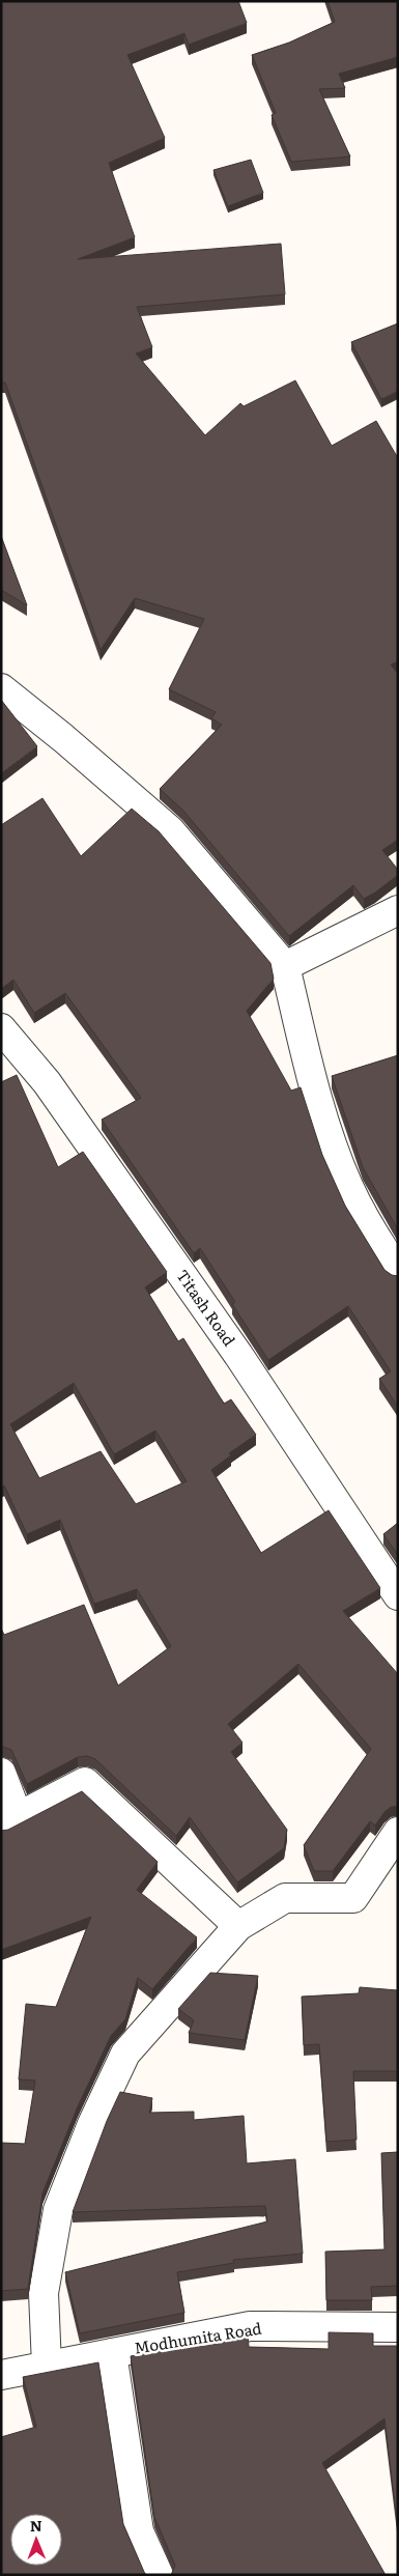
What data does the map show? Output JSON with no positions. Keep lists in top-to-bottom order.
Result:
{
  "streets": {
    "street": ["Titash Road", "Modhumita Road"]
  },
  "north": "top"
}
